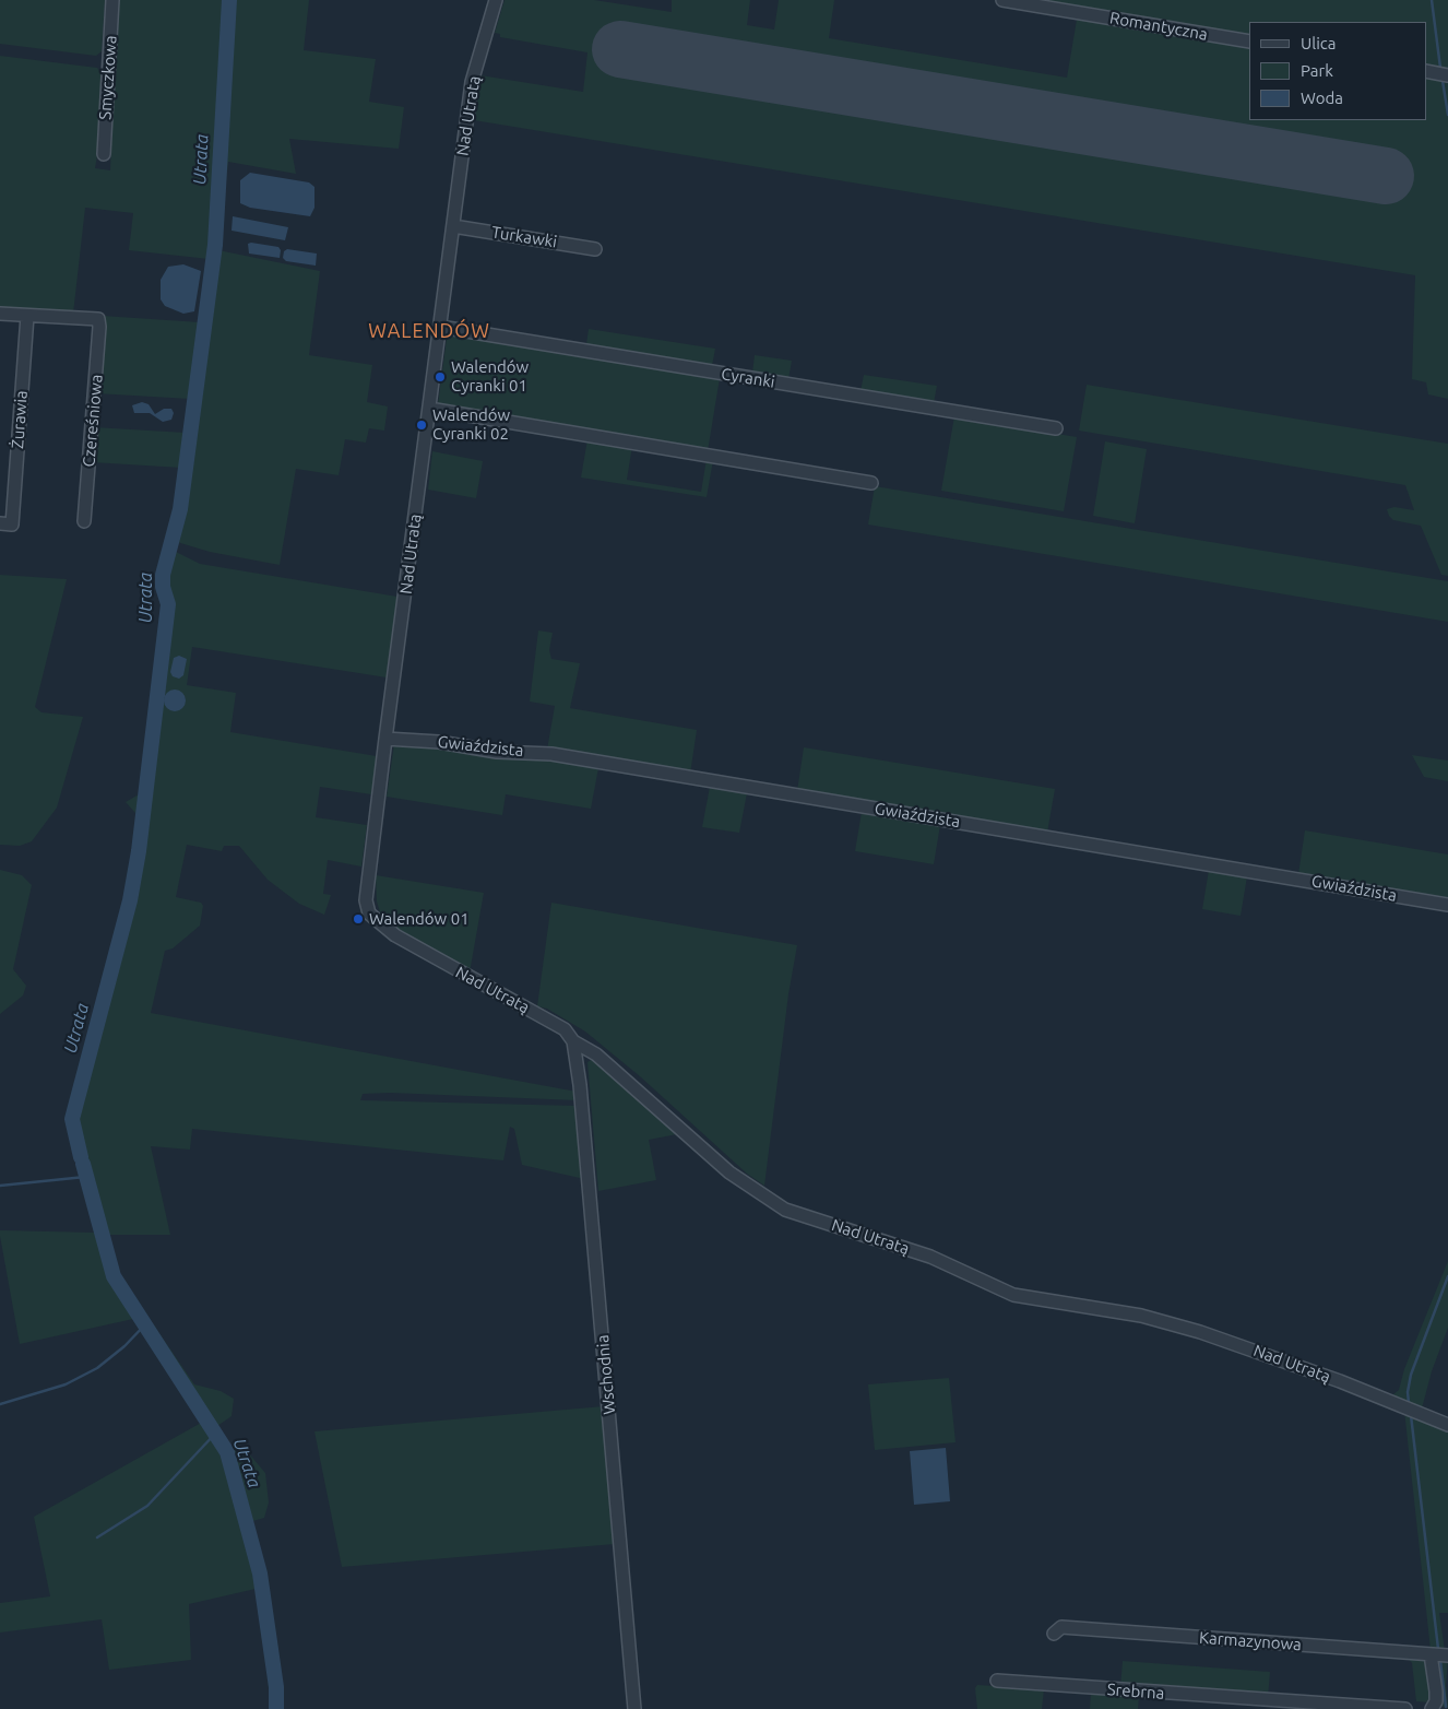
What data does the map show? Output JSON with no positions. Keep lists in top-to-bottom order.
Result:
{
  "streets": {
    "street": [
      "Romantyczna",
      "Smyczkowa",
      "Nad Utratą",
      "Turkawki",
      "Cyranki",
      "Żurawia",
      "Czereśniowa",
      "Gwiaździsta",
      "Wschodnia",
      "Karmazynowa",
      "Srebrna"
    ]
  },
  "crossings": [
    ["Nad Utratą", "Turkawki"],
    ["Nad Utratą", "Cyranki"],
    ["Nad Utratą", "Gwiaździsta"],
    ["Nad Utratą", "Wschodnia"],
    ["Żurawia", "Czereśniowa"]
  ],
  "districts": ["WALENDÓW"],
  "water": ["Utrata"],
  "places": ["Walendów Cyranki 01", "Walendów Cyranki 02", "Walendów 01"],
  "legend": ["Ulica", "Park", "Woda"]
}
